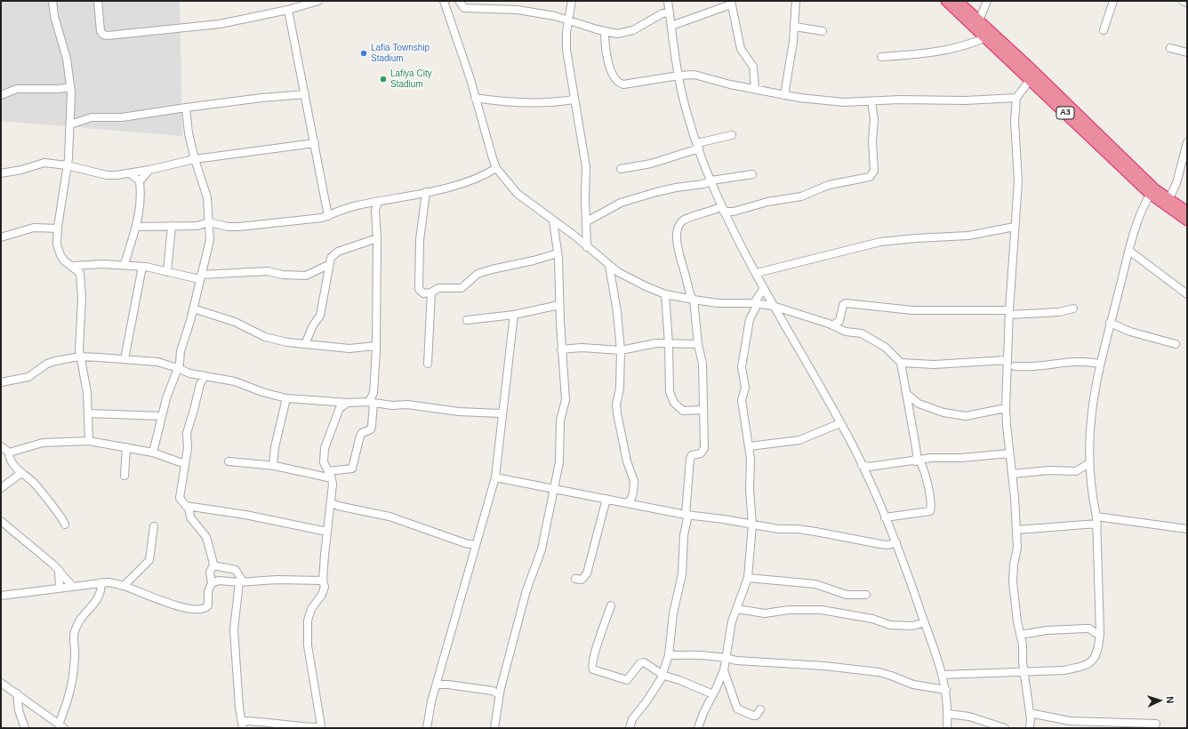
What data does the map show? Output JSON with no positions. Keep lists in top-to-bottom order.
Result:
{
  "streets": {
    "highway": ["A3"]
  },
  "places": ["Lafia Township Stadium", "Lafiya City Stadium"],
  "north": "right"
}
